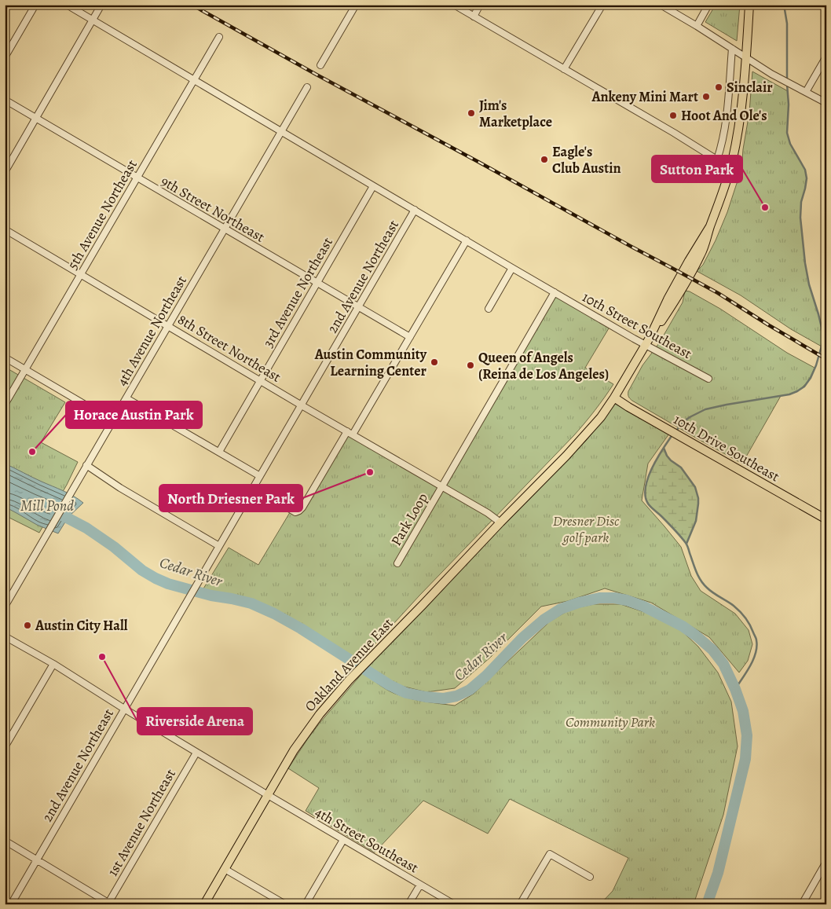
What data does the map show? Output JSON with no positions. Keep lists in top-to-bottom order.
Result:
{
  "streets": {
    "main road": ["10th Drive Southeast", "Oakland Avenue East"],
    "street": [
      "9th Street Northeast",
      "5th Avenue Northeast",
      "2nd Avenue Northeast",
      "3rd Avenue Northeast",
      "10th Street Southeast",
      "4th Avenue Northeast",
      "8th Street Northeast",
      "Park Loop",
      "1st Avenue Northeast",
      "4th Street Southeast"
    ]
  },
  "crossings": [
    ["9th Street Northeast", "5th Avenue Northeast"],
    ["9th Street Northeast", "2nd Avenue Northeast"],
    ["9th Street Northeast", "3rd Avenue Northeast"],
    ["9th Street Northeast", "4th Avenue Northeast"],
    ["5th Avenue Northeast", "10th Street Southeast"],
    ["5th Avenue Northeast", "8th Street Northeast"],
    ["2nd Avenue Northeast", "10th Street Southeast"],
    ["2nd Avenue Northeast", "8th Street Northeast"],
    ["2nd Avenue Northeast", "4th Street Southeast"],
    ["3rd Avenue Northeast", "10th Street Southeast"],
    ["3rd Avenue Northeast", "8th Street Northeast"],
    ["10th Street Southeast", "4th Avenue Northeast"],
    ["10th Street Southeast", "Oakland Avenue East"],
    ["4th Avenue Northeast", "8th Street Northeast"],
    ["8th Street Northeast", "Park Loop"],
    ["8th Street Northeast", "Oakland Avenue East"],
    ["10th Drive Southeast", "Oakland Avenue East"],
    ["Oakland Avenue East", "4th Street Southeast"],
    ["1st Avenue Northeast", "4th Street Southeast"]
  ],
  "water": ["Mill Pond", "Cedar River"],
  "parks": ["Dresner Disc golf park", "Community Park"],
  "places": [
    "Sinclair",
    "Ankeny Mini Mart",
    "Jim's Marketplace",
    "Hoot And Ole's",
    "Eagle's Club Austin",
    "Sutton Park",
    "Austin Community Learning Center",
    "Queen of Angels (Reina de Los Angeles)",
    "Horace Austin Park",
    "North Driesner Park",
    "Austin City Hall",
    "Riverside Arena"
  ]
}
